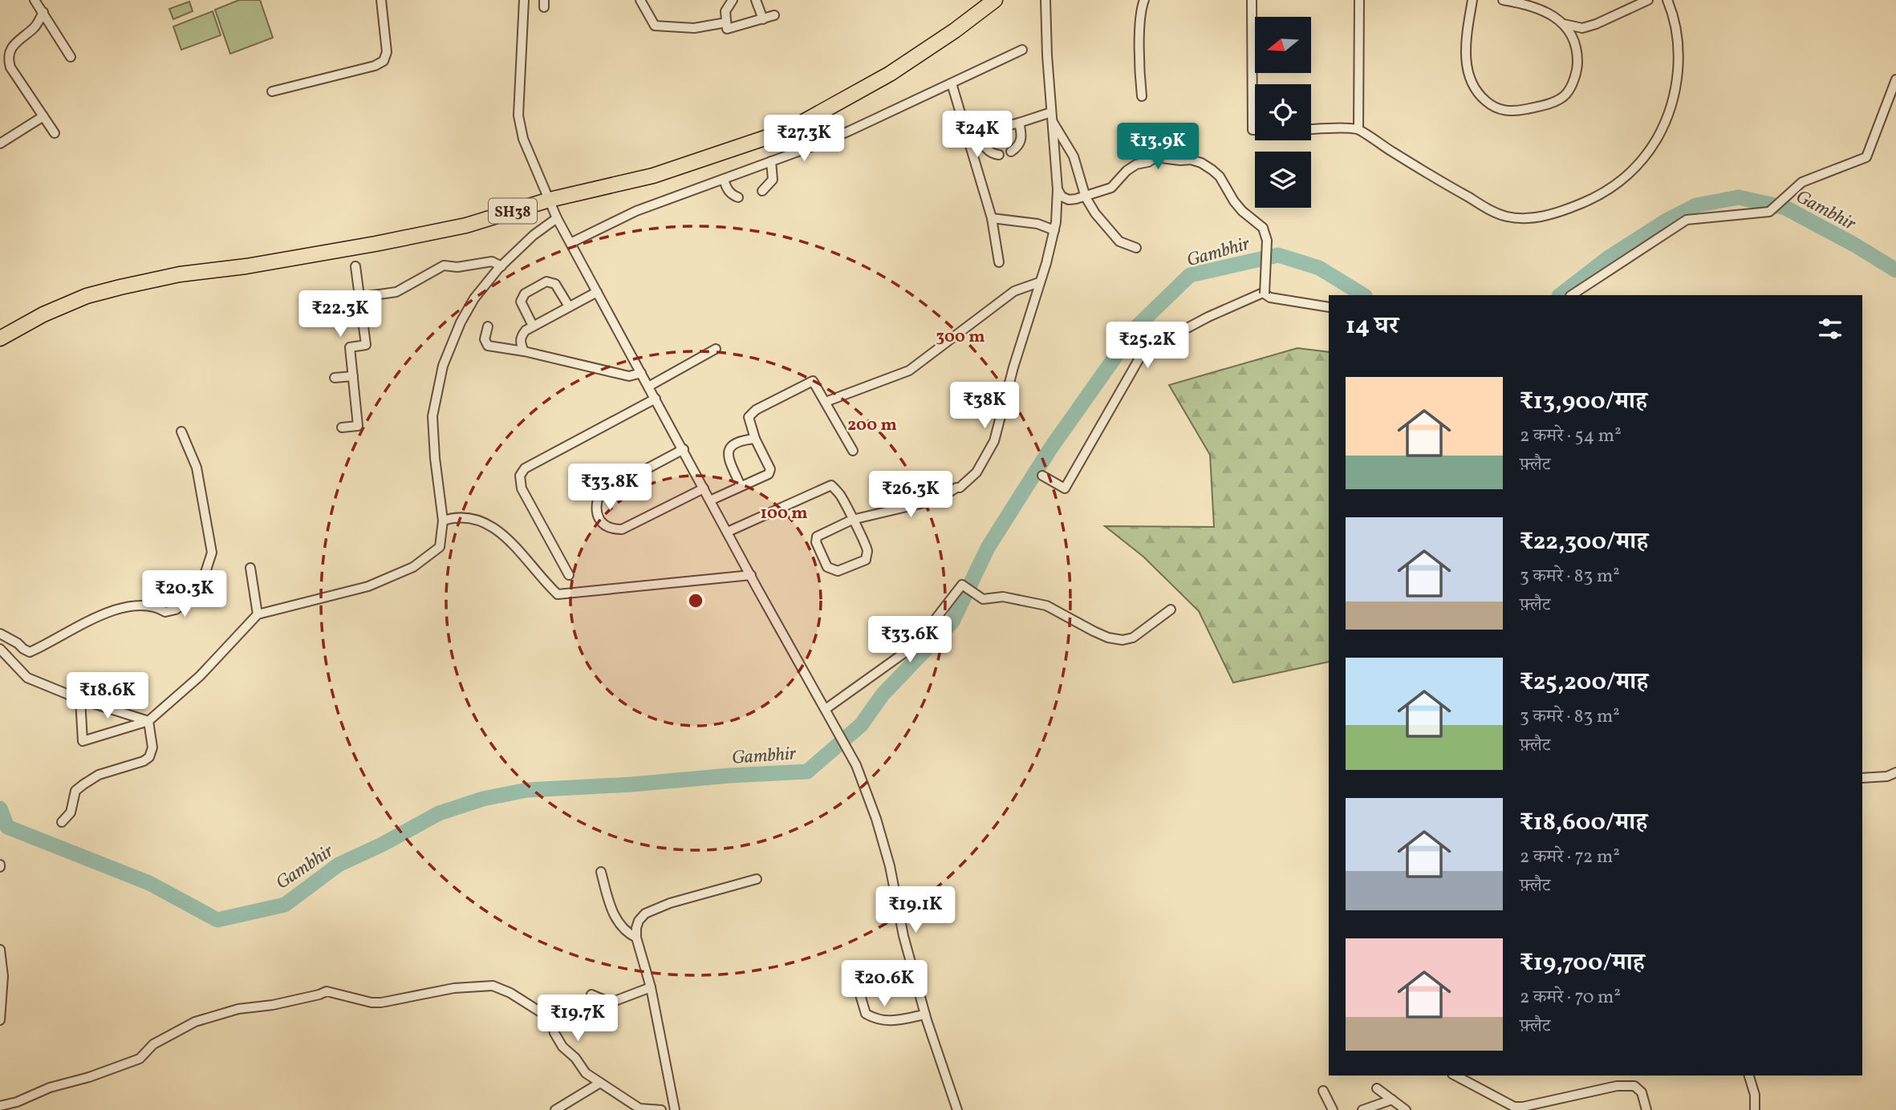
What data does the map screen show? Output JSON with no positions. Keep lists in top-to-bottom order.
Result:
{
  "streets": {
    "main road": ["SH38"]
  },
  "water": ["Gambhir"],
  "north": "left",
  "page": {
    "price": [
      "₹24K",
      "₹27.3K",
      "₹13.9K",
      "₹22.3K",
      "₹25.2K",
      "₹38K",
      "₹33.8K",
      "₹26.3K",
      "₹20.3K",
      "₹33.6K",
      "₹18.6K",
      "₹19.1K",
      "₹20.6K",
      "₹19.7K"
    ],
    "heading": "14 घर",
    "list": [
      {
        "name": "₹13,900/माह",
        "note": "2 कमरे · 54 m² · फ़्लैट"
      },
      {
        "name": "₹22,300/माह",
        "note": "3 कमरे · 83 m² · फ़्लैट"
      },
      {
        "name": "₹25,200/माह",
        "note": "3 कमरे · 83 m² · फ़्लैट"
      },
      {
        "name": "₹18,600/माह",
        "note": "2 कमरे · 72 m² · फ़्लैट"
      },
      {
        "name": "₹19,700/माह",
        "note": "2 कमरे · 70 m² · फ़्लैट"
      }
    ]
  },
  "rings": ["300 m", "200 m", "100 m"]
}
